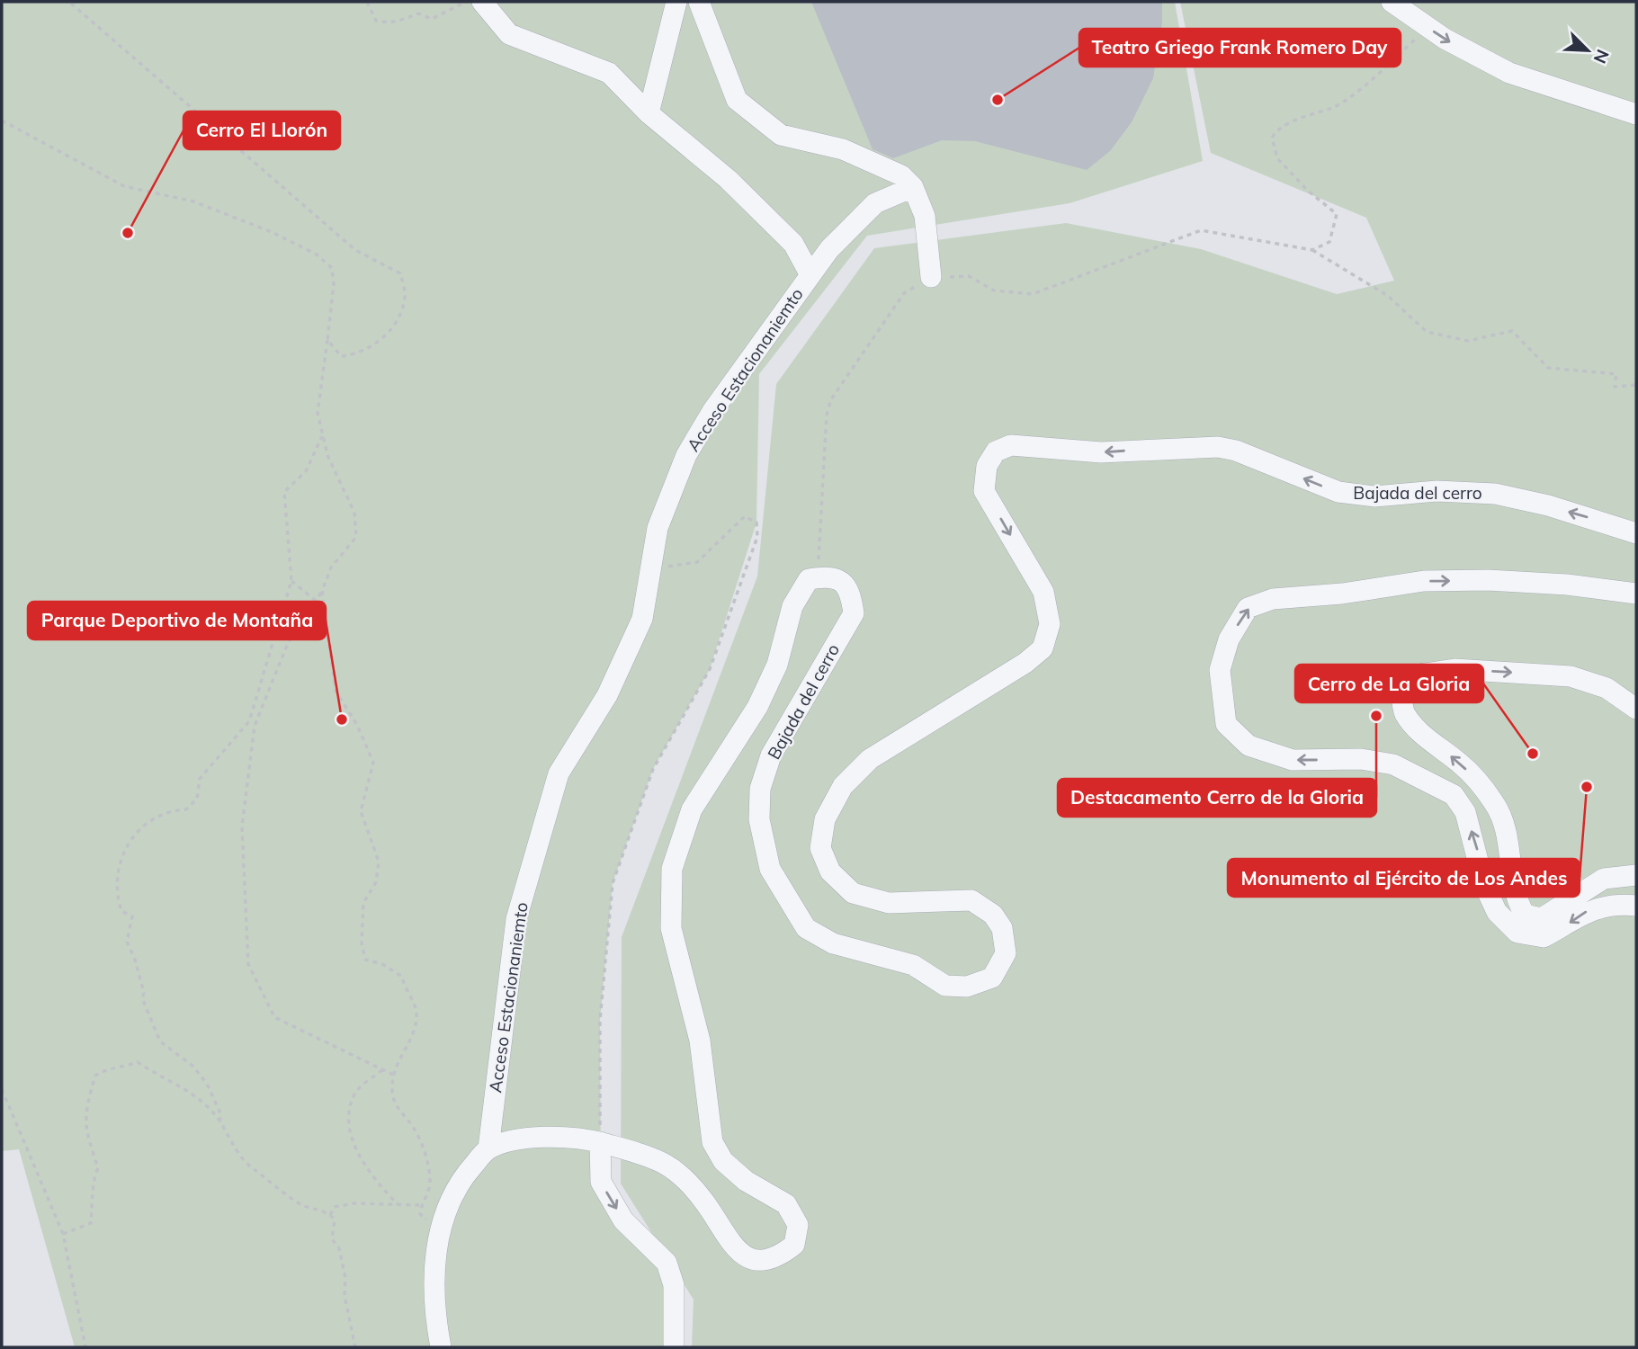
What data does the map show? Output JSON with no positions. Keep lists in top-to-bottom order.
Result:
{
  "streets": {
    "street": ["Acceso Estacionaniemto", "Bajada del cerro"]
  },
  "places": [
    "Teatro Griego Frank Romero Day",
    "Cerro El Llorón",
    "Destacamento Cerro de la Gloria",
    "Parque Deportivo de Montaña",
    "Cerro de La Gloria",
    "Monumento al Ejército de Los Andes"
  ],
  "north": "bottom right"
}
